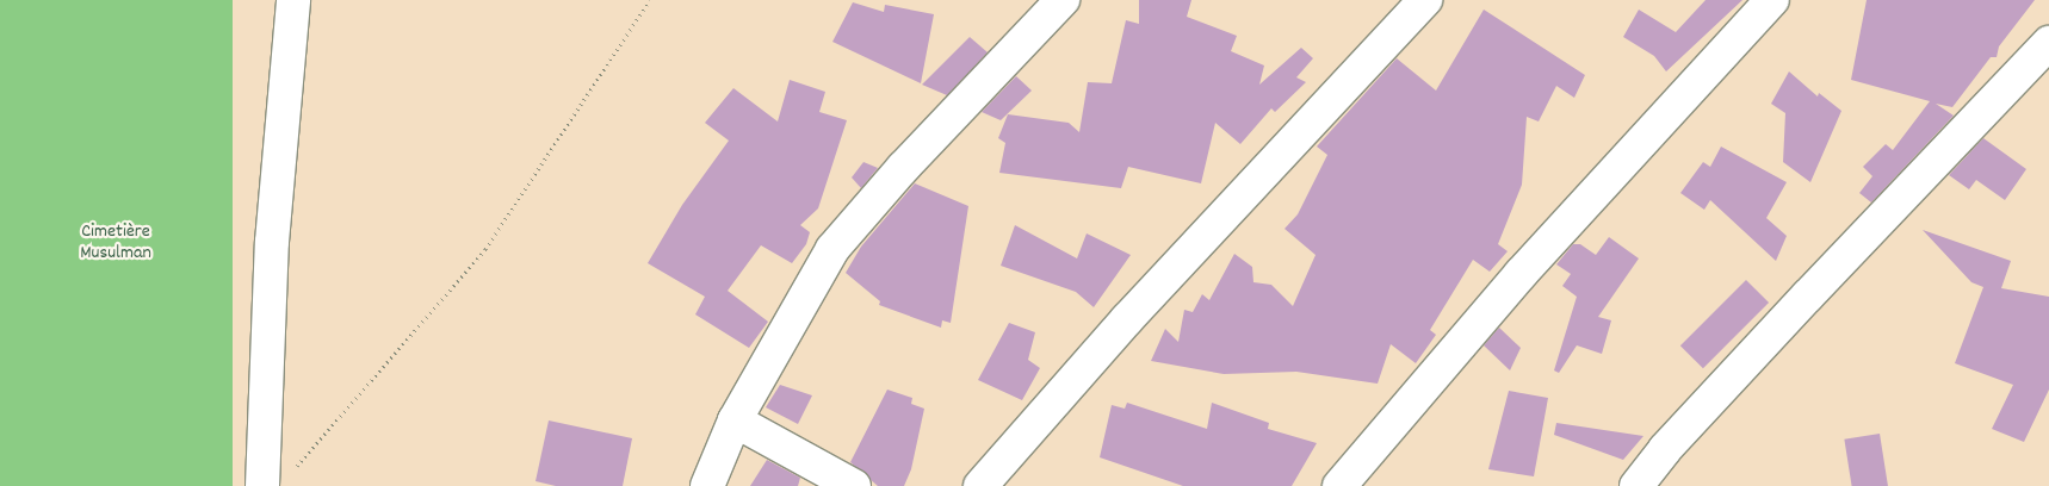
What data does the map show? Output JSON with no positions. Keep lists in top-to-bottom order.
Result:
{
  "parks": ["Cimetière Musulman"]
}
